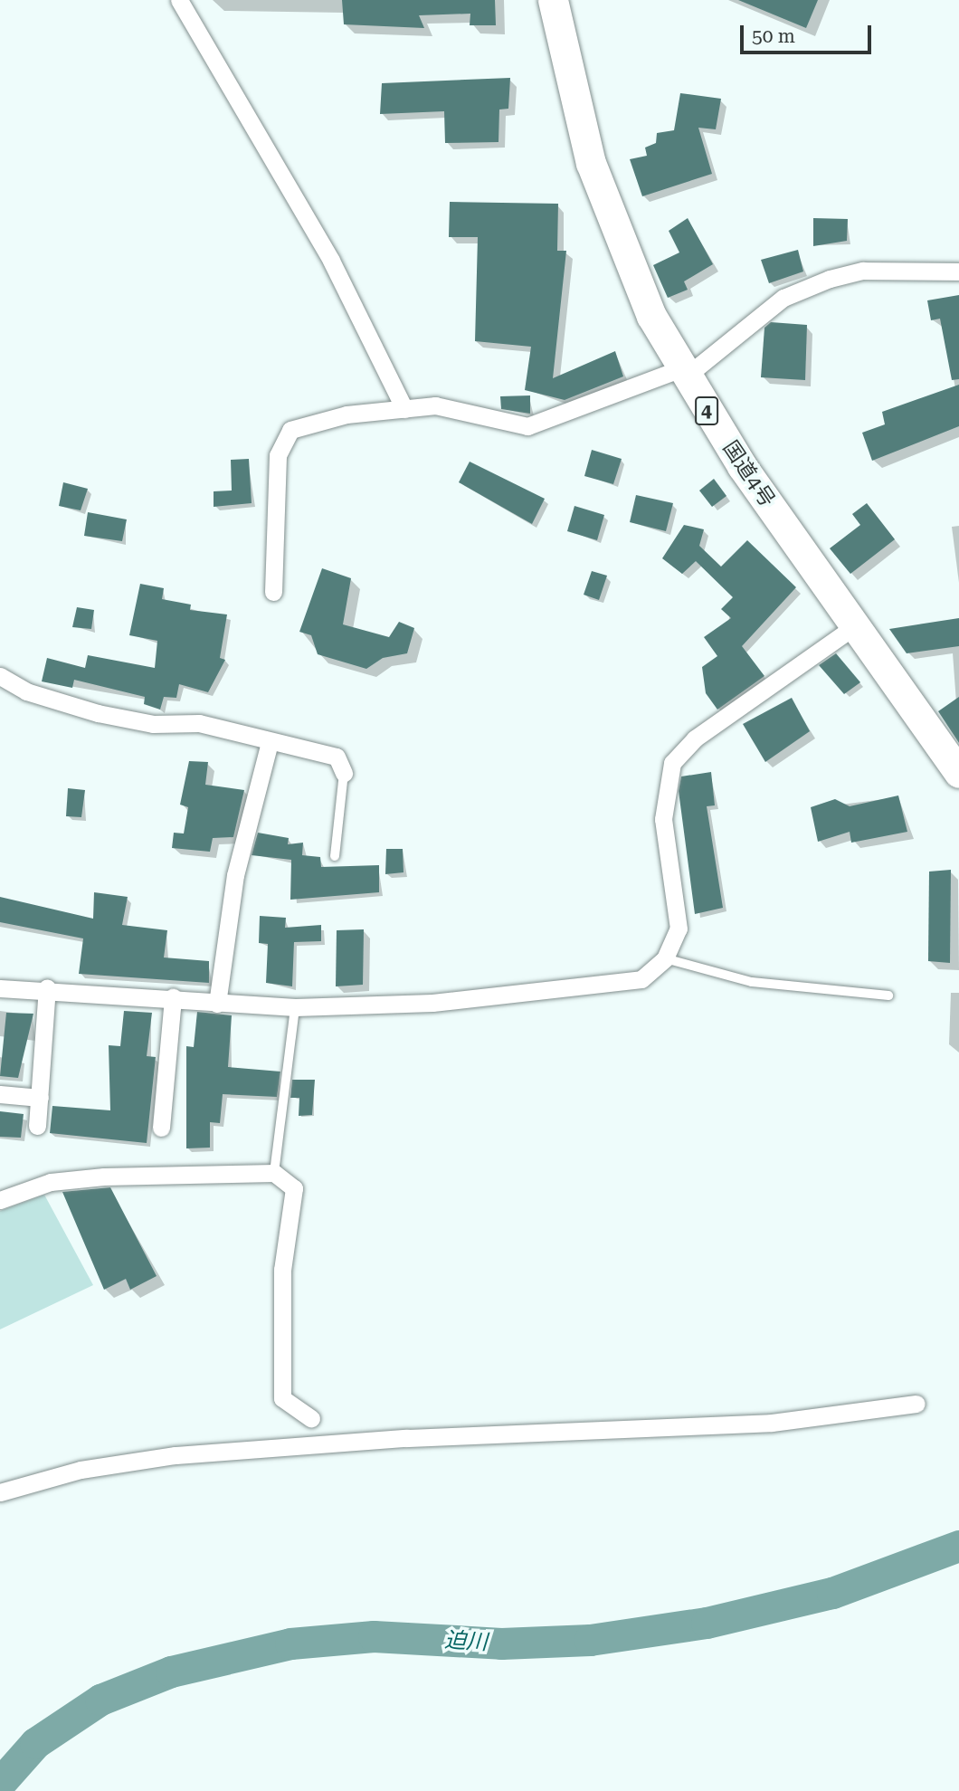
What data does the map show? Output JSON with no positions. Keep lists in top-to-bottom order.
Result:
{
  "streets": {
    "highway": ["4", "国道4号"]
  },
  "water": ["迫川"],
  "scale_bar": "50 m"
}
